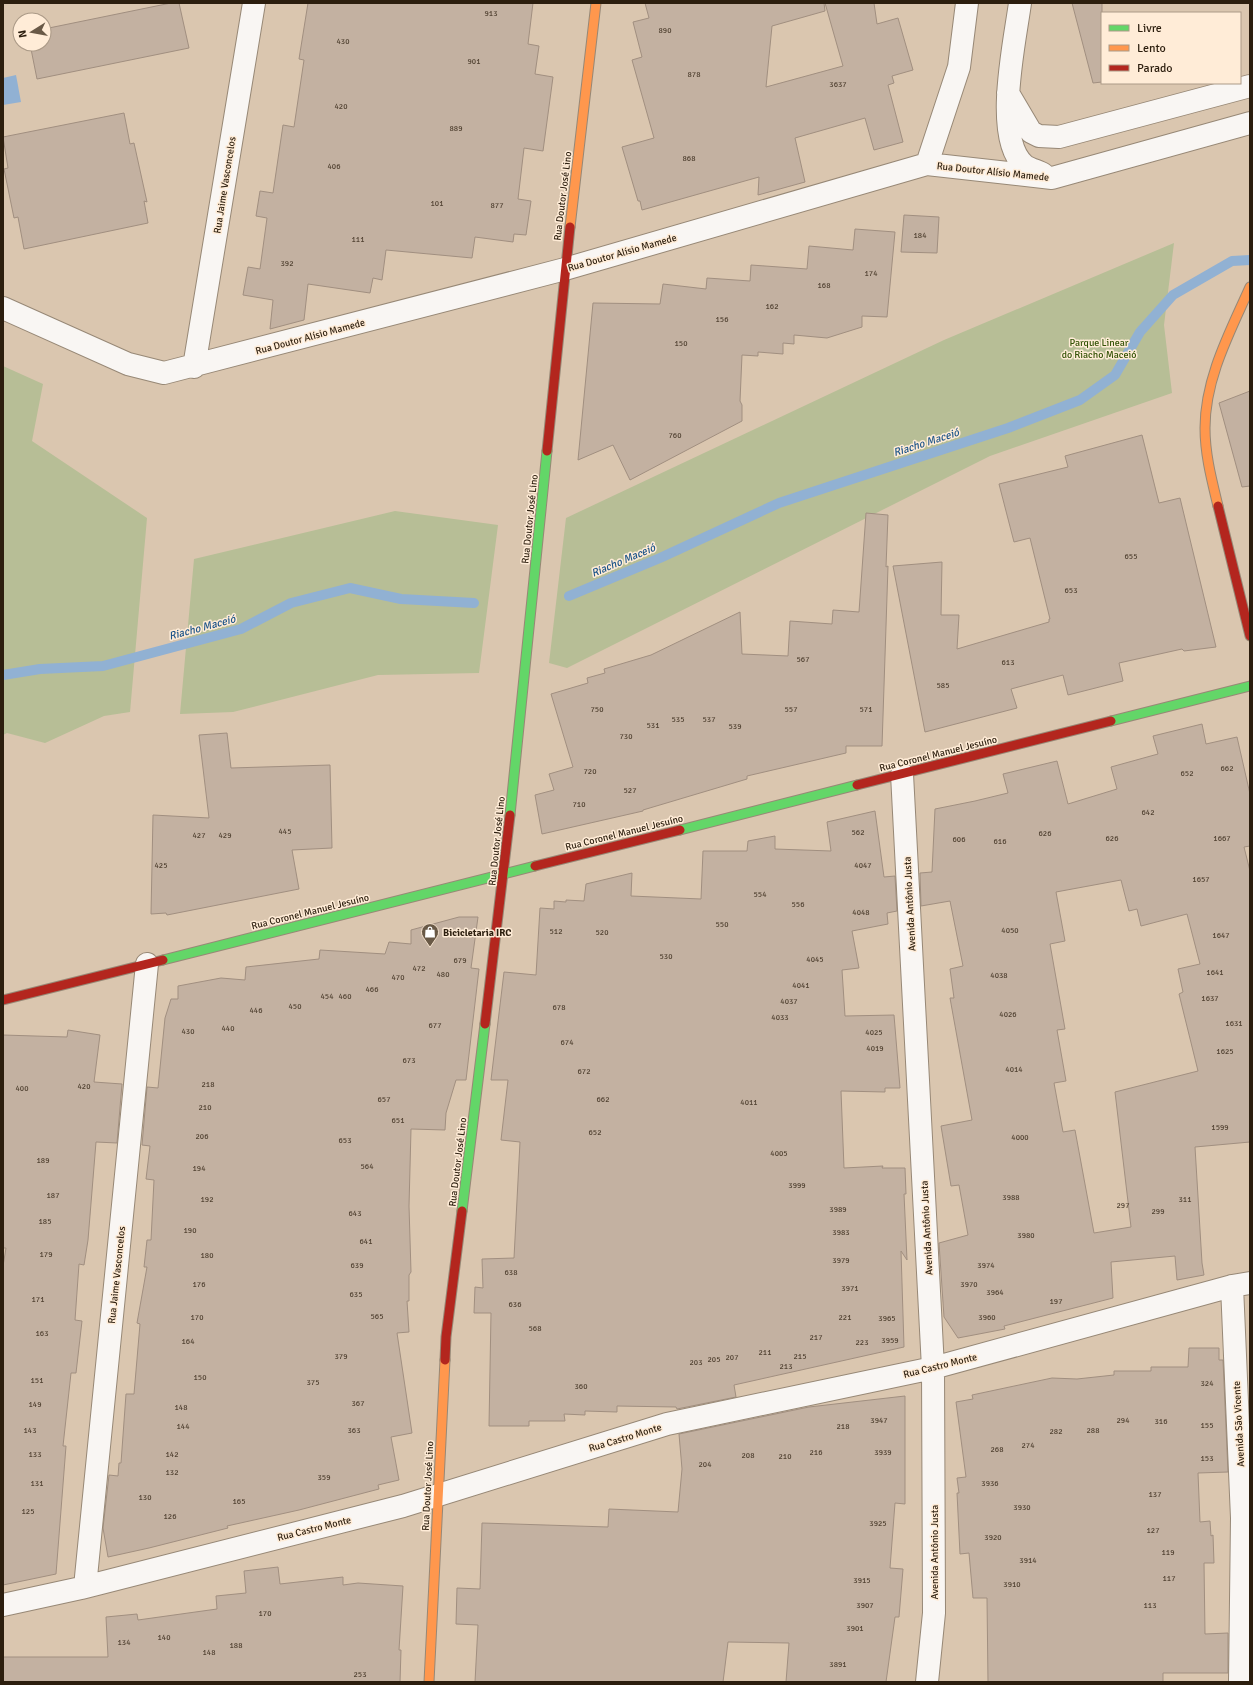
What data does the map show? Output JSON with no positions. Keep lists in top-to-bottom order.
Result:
{
  "streets": {
    "street": [
      "Rua Doutor Alísio Mamede",
      "Rua Jaime Vasconcelos",
      "Rua Doutor José Lino",
      "Rua Coronel Manuel Jesuíno",
      "Avenida Antônio Justa",
      "Rua Castro Monte",
      "Avenida São Vicente"
    ]
  },
  "crossings": [
    ["Rua Doutor Alísio Mamede", "Rua Jaime Vasconcelos"],
    ["Rua Doutor Alísio Mamede", "Rua Doutor José Lino"],
    ["Rua Jaime Vasconcelos", "Rua Coronel Manuel Jesuíno"],
    ["Rua Jaime Vasconcelos", "Rua Castro Monte"],
    ["Rua Doutor José Lino", "Rua Coronel Manuel Jesuíno"],
    ["Rua Doutor José Lino", "Rua Castro Monte"],
    ["Rua Coronel Manuel Jesuíno", "Avenida Antônio Justa"],
    ["Avenida Antônio Justa", "Rua Castro Monte"],
    ["Rua Castro Monte", "Avenida São Vicente"]
  ],
  "water": ["Riacho Maceió"],
  "parks": ["Parque Linear do Riacho Maceió"],
  "places": {
    "shop": ["Bicicletaria IRC"]
  },
  "house_numbers": [
    "913",
    "890",
    "430",
    "901",
    "878",
    "3637",
    "420",
    "889",
    "868",
    "406",
    "101",
    "877",
    "184",
    "111",
    "392",
    "174",
    "168",
    "162",
    "156",
    "150",
    "760",
    "655",
    "653",
    "567",
    "613",
    "585",
    "750",
    "557",
    "571",
    "535",
    "537",
    "531",
    "539",
    "730",
    "662",
    "720",
    "652",
    "527",
    "710",
    "642",
    "445",
    "562",
    "626",
    "427",
    "429",
    "626",
    "1667",
    "606",
    "616",
    "425",
    "4047",
    "1657",
    "554",
    "556",
    "4048",
    "550",
    "4050",
    "512",
    "520",
    "1647",
    "530",
    "4045",
    "679",
    "472",
    "1641",
    "480",
    "4038",
    "470",
    "4041",
    "466",
    "454",
    "460",
    "1637",
    "4037",
    "450",
    "678",
    "446",
    "4026",
    "4033",
    "1631",
    "677",
    "440",
    "430",
    "4025",
    "674",
    "4019",
    "1625",
    "673",
    "4014",
    "672",
    "218",
    "420",
    "400",
    "657",
    "662",
    "4011",
    "210",
    "651",
    "1599",
    "652",
    "206",
    "4000",
    "653",
    "4005",
    "189",
    "564",
    "194",
    "3999",
    "187",
    "3988",
    "192",
    "311",
    "297",
    "3989",
    "299",
    "643",
    "185",
    "190",
    "3983",
    "3980",
    "641",
    "179",
    "180",
    "3979",
    "639",
    "3974",
    "638",
    "176",
    "3970",
    "3971",
    "3964",
    "635",
    "171",
    "197",
    "636",
    "565",
    "170",
    "221",
    "3960",
    "3965",
    "568",
    "163",
    "217",
    "3959",
    "164",
    "223",
    "211",
    "379",
    "215",
    "207",
    "205",
    "203",
    "213",
    "150",
    "151",
    "375",
    "324",
    "360",
    "367",
    "149",
    "148",
    "3947",
    "294",
    "316",
    "155",
    "144",
    "218",
    "143",
    "363",
    "288",
    "282",
    "274",
    "268",
    "216",
    "3939",
    "133",
    "142",
    "208",
    "210",
    "153",
    "204",
    "132",
    "359",
    "131",
    "3936",
    "137",
    "130",
    "165",
    "3930",
    "125",
    "126",
    "3925",
    "127",
    "3920",
    "119",
    "3914",
    "117",
    "3915",
    "3910",
    "3907",
    "113",
    "170",
    "3901",
    "140",
    "134",
    "188",
    "148",
    "3891",
    "253"
  ],
  "legend": ["Livre", "Lento", "Parado"],
  "north": "left"
}
